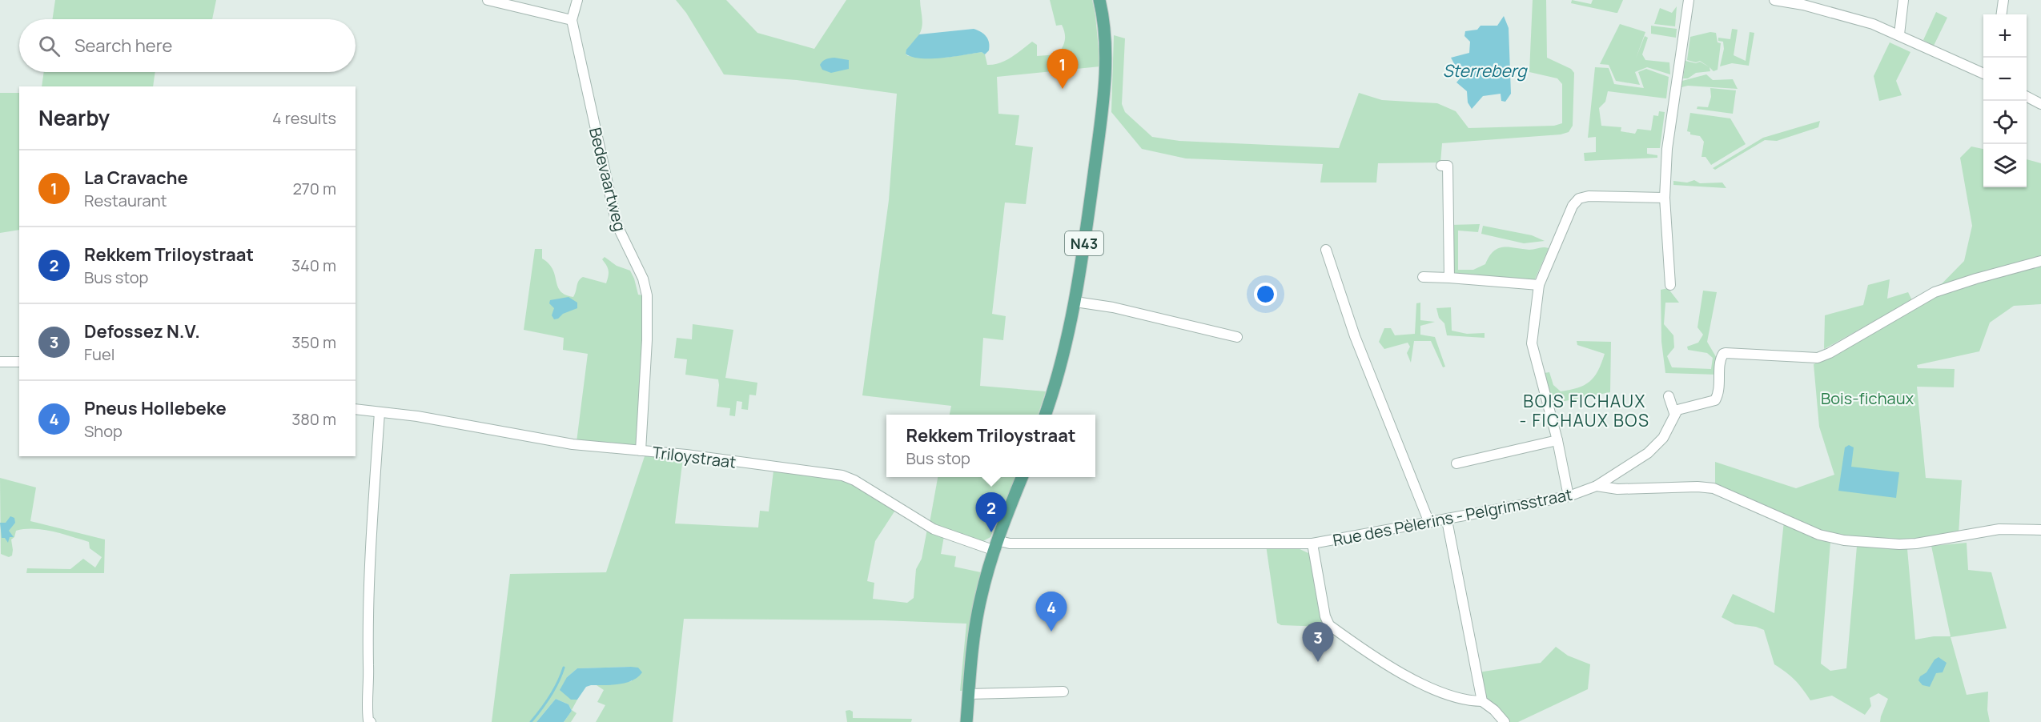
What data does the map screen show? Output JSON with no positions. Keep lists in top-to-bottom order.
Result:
{
  "streets": {
    "main road": ["N43"],
    "street": ["Bedevaartweg", "Triloystraat", "Rue des Pèlerins - Pelgrimsstraat"]
  },
  "crossings": [
    ["Bedevaartweg", "Triloystraat"],
    ["Triloystraat", "Rue des Pèlerins - Pelgrimsstraat"]
  ],
  "districts": ["BOIS FICHAUX - FICHAUX BOS"],
  "water": ["Sterreberg"],
  "parks": ["Bois-fichaux"],
  "page": {
    "map_buttons": ["+", "−"],
    "search": "Search here",
    "pins": [
      "1",
      "2",
      "4",
      "3"
    ],
    "heading": ["Nearby", "4 results"],
    "list": [
      {
        "mark": "1",
        "name": "La Cravache",
        "note": "Restaurant",
        "value": "270 m"
      },
      {
        "mark": "2",
        "name": "Rekkem Triloystraat",
        "note": "Bus stop",
        "value": "340 m"
      },
      {
        "mark": "3",
        "name": "Defossez N.V.",
        "note": "Fuel",
        "value": "350 m"
      },
      {
        "mark": "4",
        "name": "Pneus Hollebeke",
        "note": "Shop",
        "value": "380 m"
      }
    ],
    "popup": ["Rekkem Triloystraat", "Bus stop"]
  }
}
